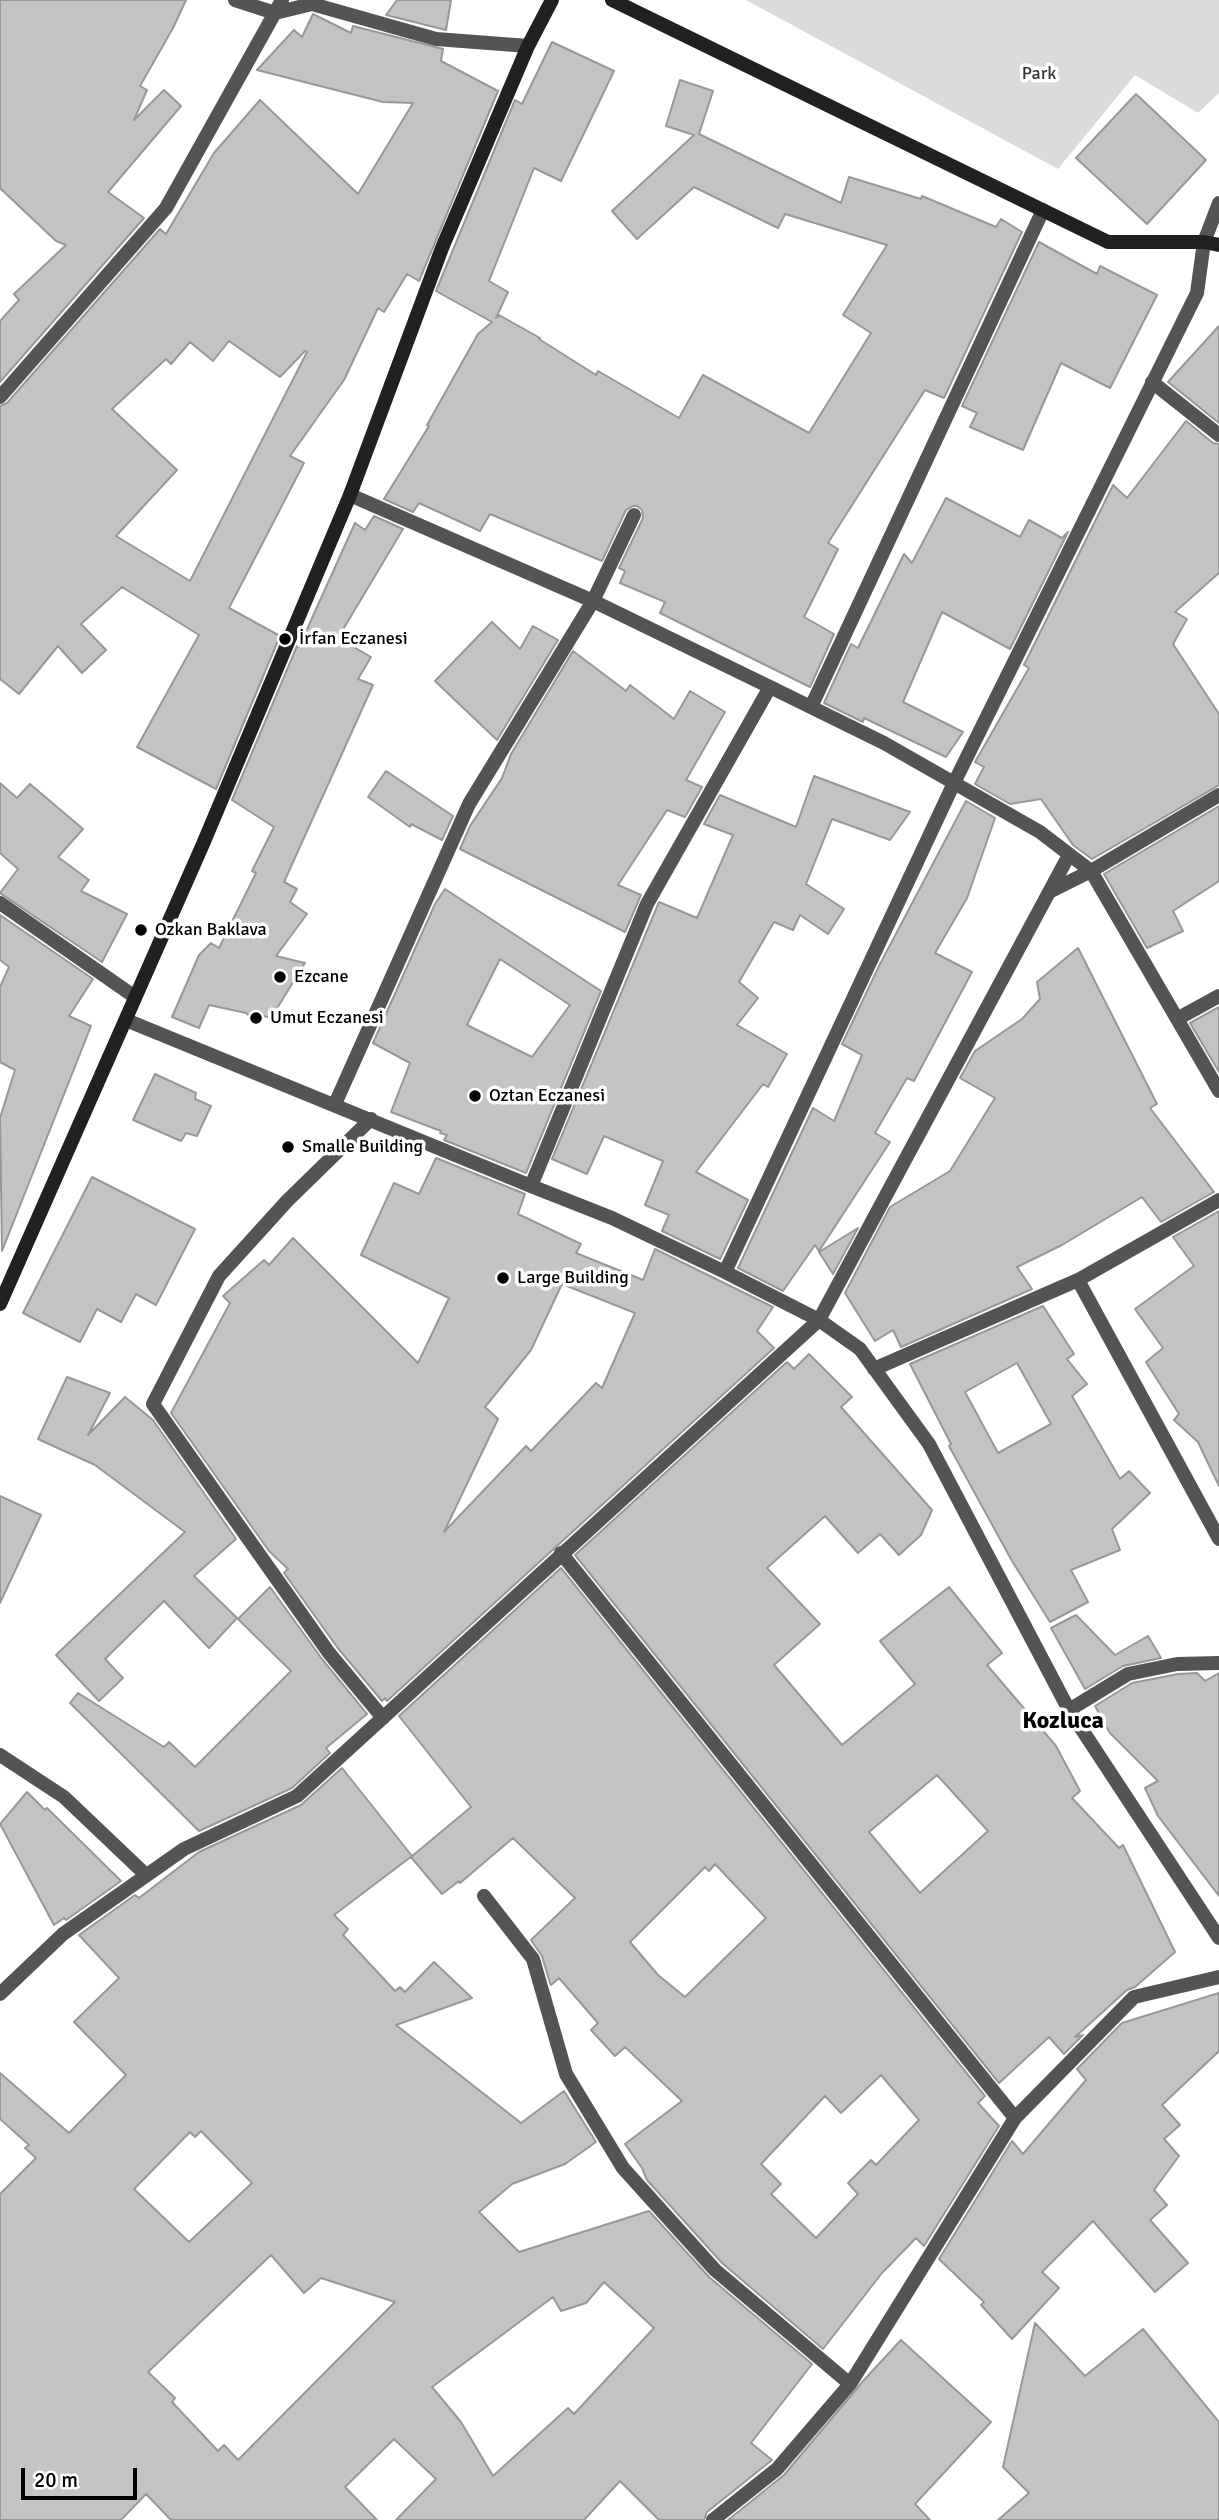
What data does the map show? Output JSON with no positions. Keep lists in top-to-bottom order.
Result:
{
  "districts": ["Kozluca"],
  "parks": ["Park"],
  "places": [
    "İrfan Eczanesi",
    "Ozkan Baklava",
    "Ezcane",
    "Umut Eczanesi",
    "Oztan Eczanesi",
    "Smalle Building",
    "Large Building"
  ],
  "scale_bar": "20 m"
}
